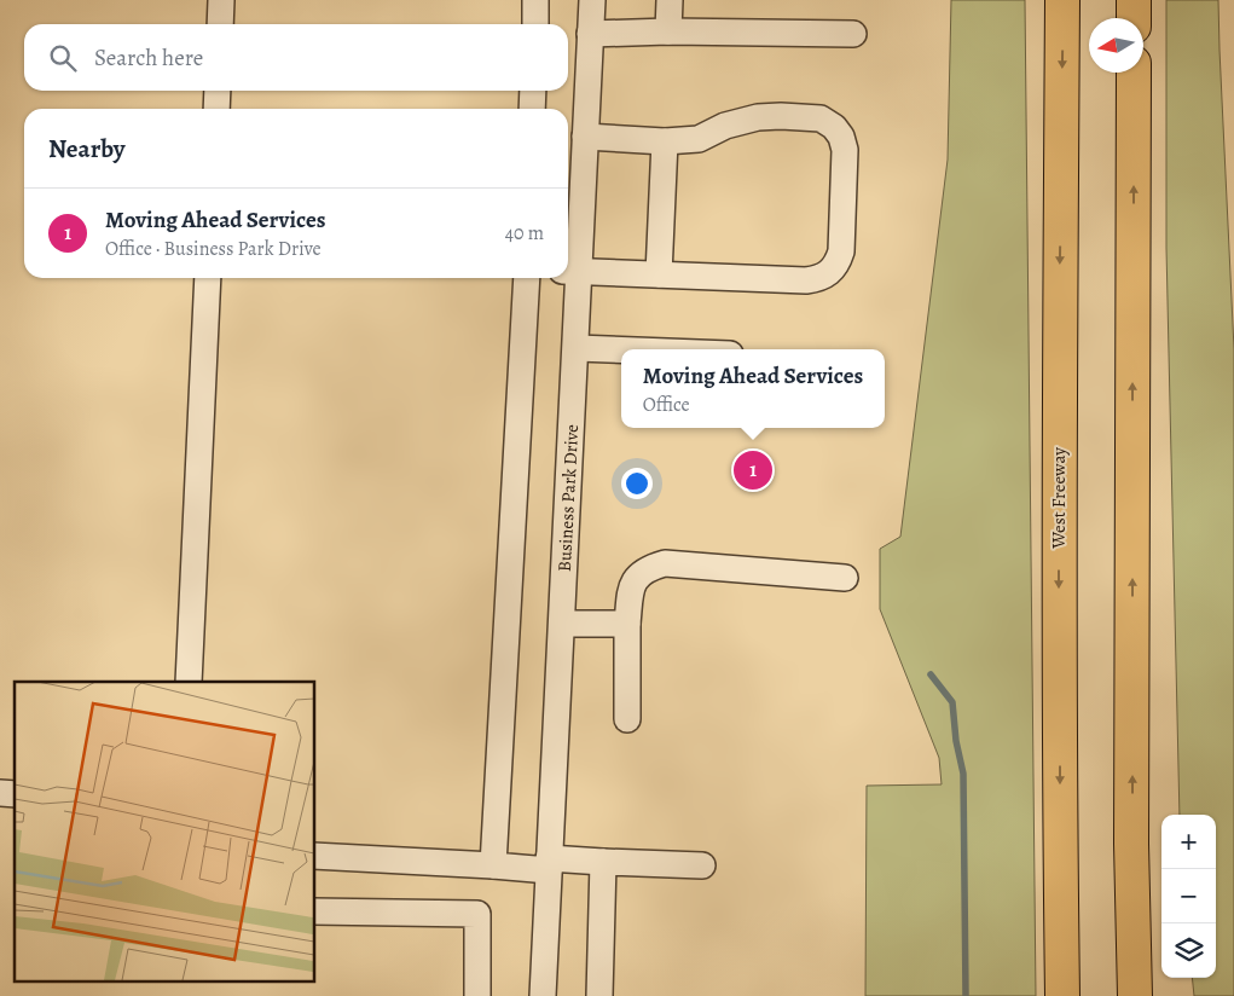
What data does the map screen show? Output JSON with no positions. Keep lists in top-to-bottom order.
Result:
{
  "streets": {
    "highway": ["West Freeway"],
    "street": ["Business Park Drive"]
  },
  "north": "left",
  "page": {
    "search": "Search here",
    "heading": "Nearby",
    "list": [
      {
        "mark": "1",
        "name": "Moving Ahead Services",
        "note": "Office · Business Park Drive",
        "value": "40 m"
      }
    ],
    "popup": ["Moving Ahead Services", "Office"],
    "pins": "1",
    "map_buttons": ["+", "−"]
  }
}
